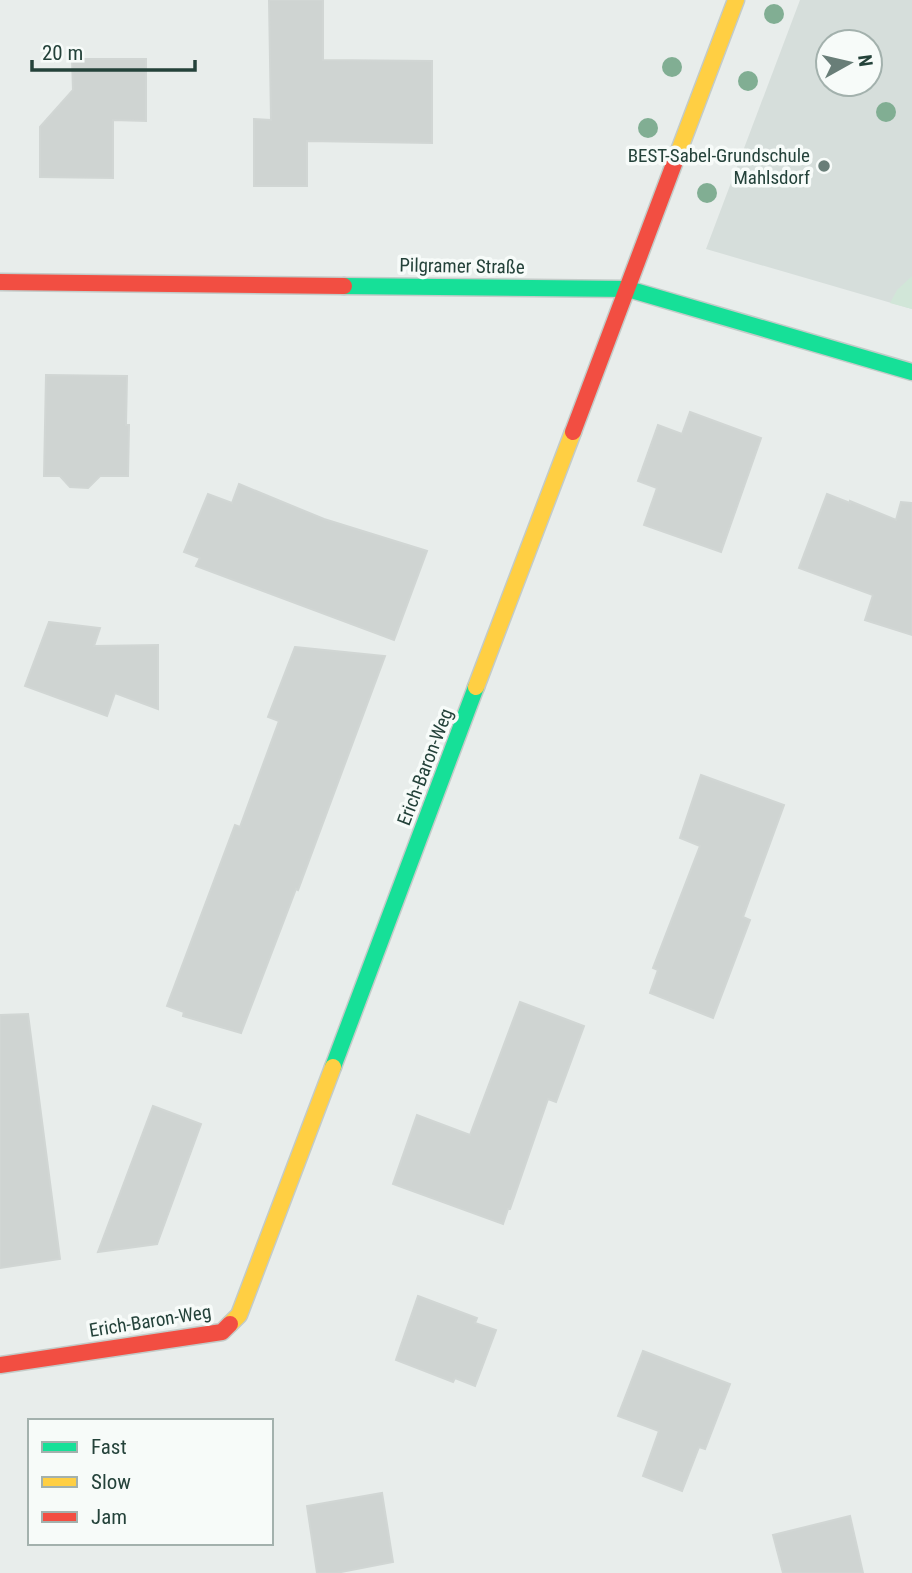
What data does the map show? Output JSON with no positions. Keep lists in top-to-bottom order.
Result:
{
  "streets": {
    "street": ["Pilgramer Straße", "Erich-Baron-Weg"]
  },
  "crossings": [
    ["Pilgramer Straße", "Erich-Baron-Weg"]
  ],
  "places": ["BEST-Sabel-Grundschule Mahlsdorf"],
  "legend": ["Fast", "Slow", "Jam"],
  "scale_bar": "20 m",
  "north": "right"
}
